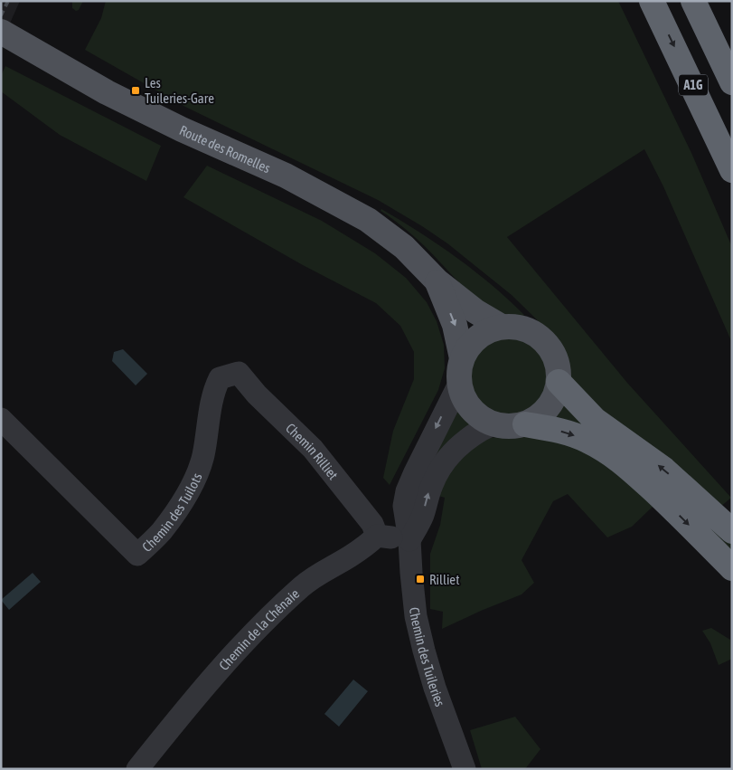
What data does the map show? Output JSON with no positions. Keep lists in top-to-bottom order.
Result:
{
  "streets": {
    "highway": ["A1G"],
    "main road": ["Route des Romelles"],
    "street": [
      "Chemin Rilliet",
      "Chemin des Tuilots",
      "Chemin de la Chênaie",
      "Chemin des Tuileries"
    ]
  },
  "crossings": [
    ["Route des Romelles", "Chemin des Tuileries"],
    ["Chemin Rilliet", "Chemin des Tuilots"],
    ["Chemin Rilliet", "Chemin de la Chênaie"]
  ],
  "places": {
    "transit": ["Les Tuileries-Gare", "Rilliet"]
  }
}
